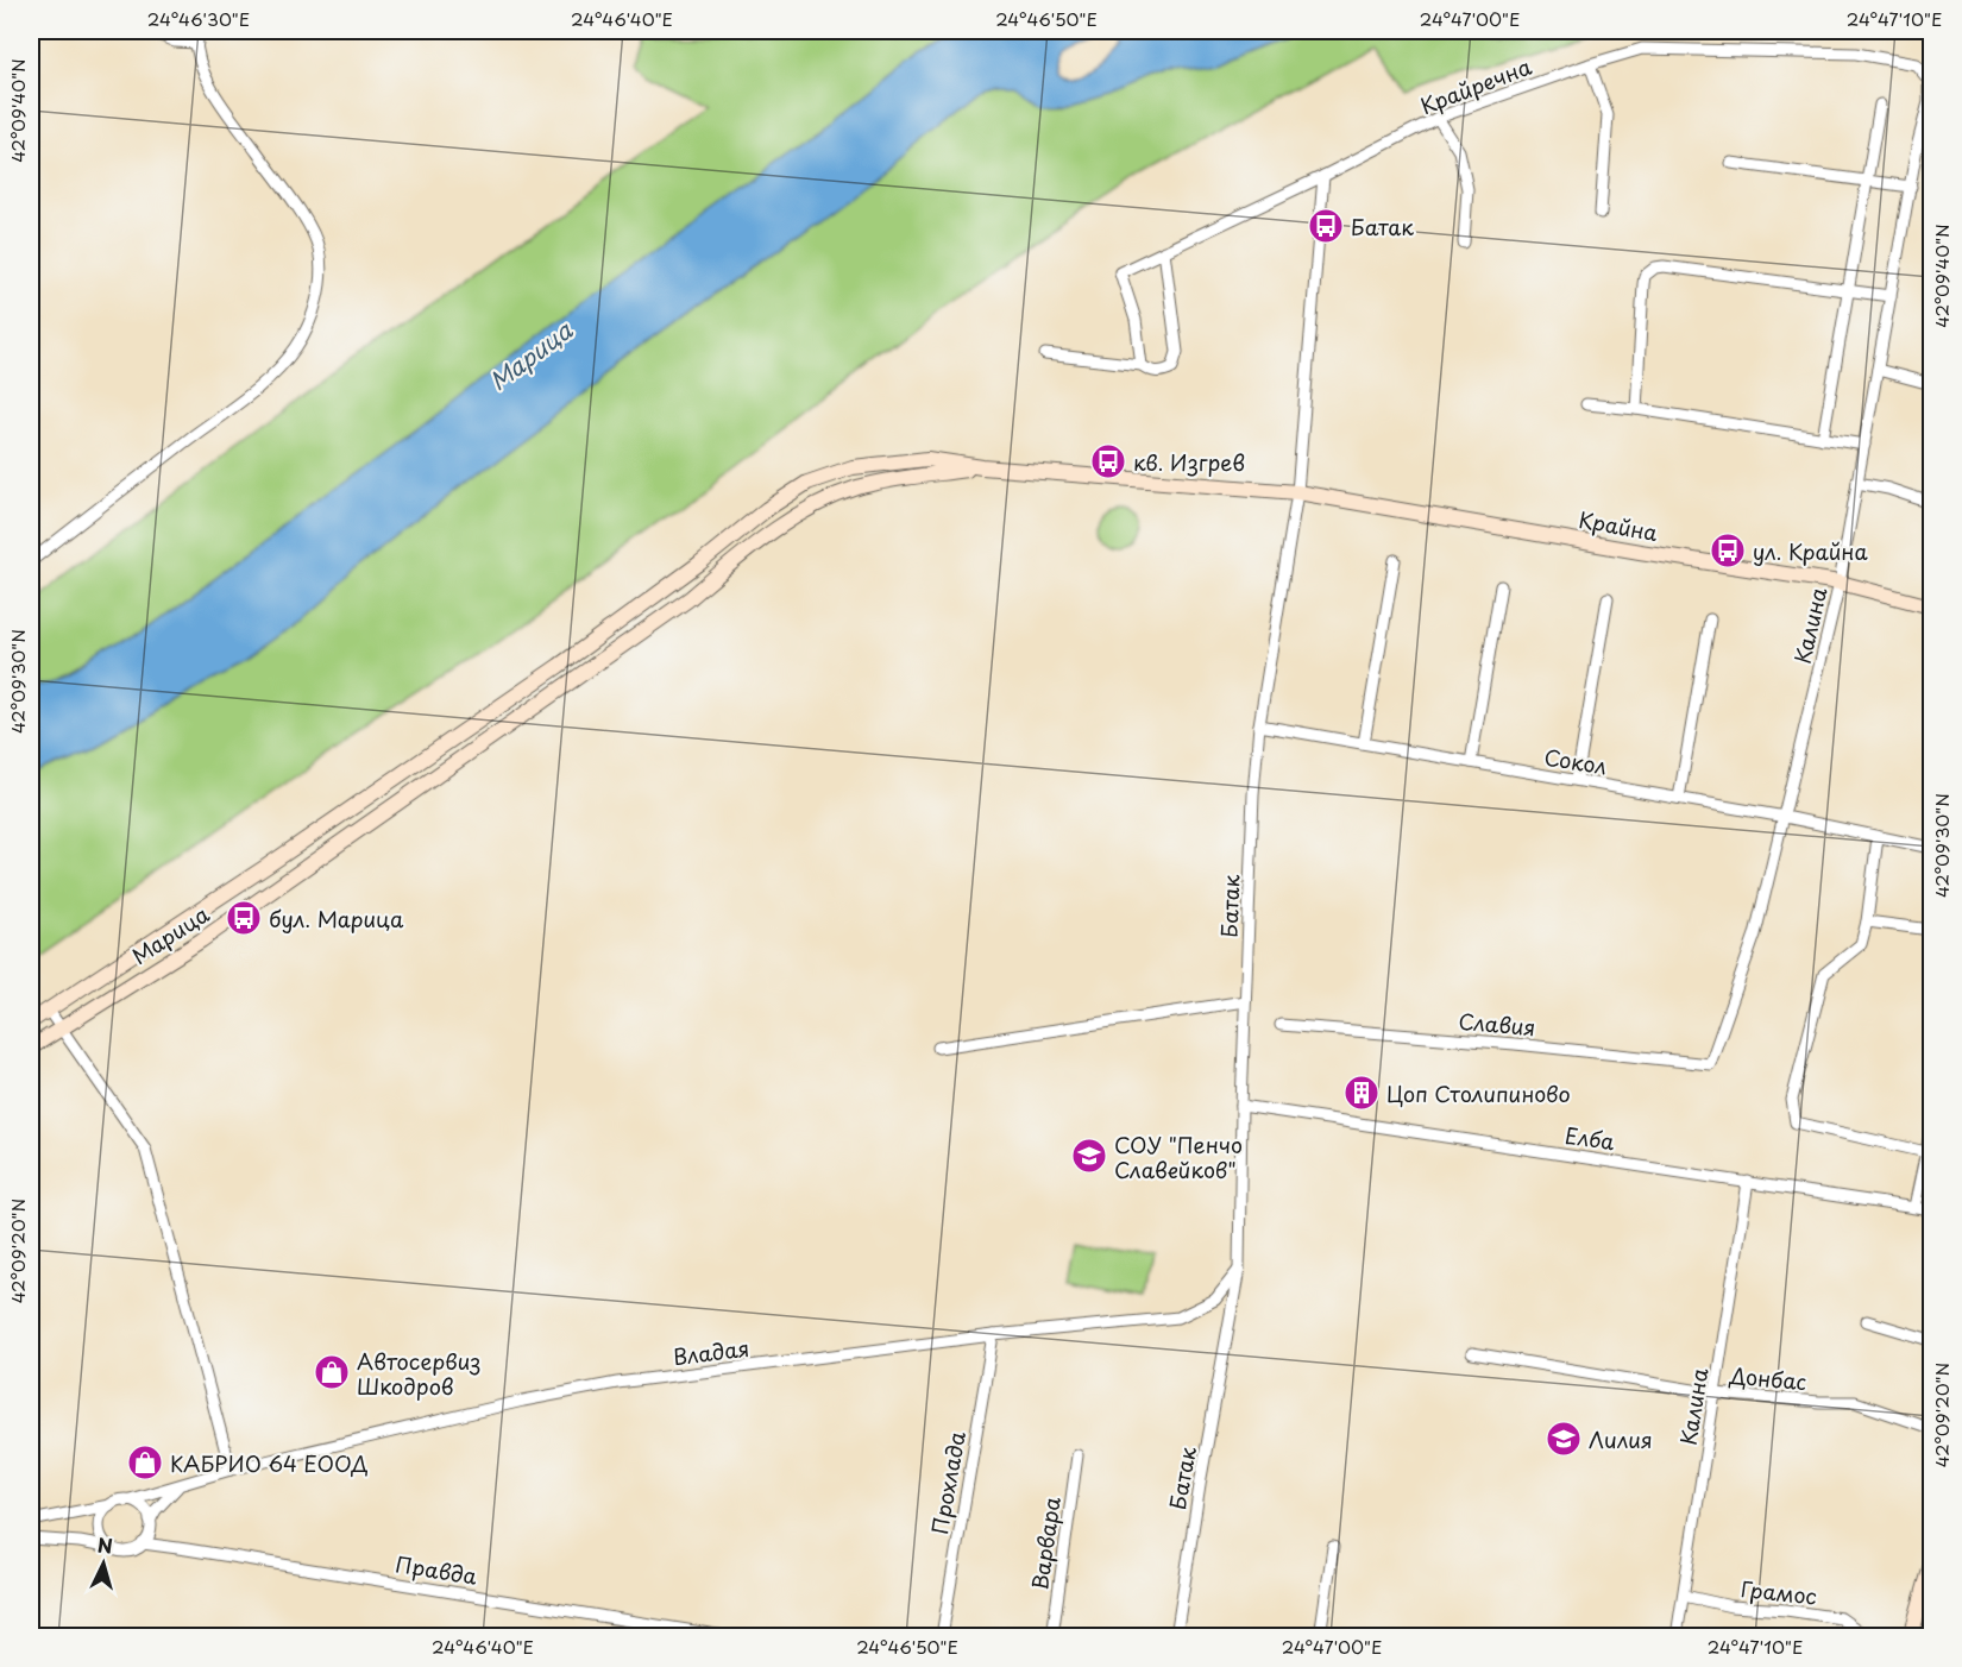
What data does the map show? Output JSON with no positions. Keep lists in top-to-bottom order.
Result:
{
  "streets": {
    "street": [
      "Крайречна",
      "Крайна",
      "Калина",
      "Сокол",
      "Батак",
      "Марица",
      "Славия",
      "Елба",
      "Владая",
      "Донбас",
      "Прохлада",
      "Варвара",
      "Правда",
      "Грамос"
    ]
  },
  "crossings": [
    ["Крайречна", "Калина"],
    ["Крайречна", "Батак"],
    ["Крайна", "Калина"],
    ["Крайна", "Батак"],
    ["Крайна", "Марица"],
    ["Калина", "Сокол"],
    ["Калина", "Славия"],
    ["Калина", "Елба"],
    ["Калина", "Донбас"],
    ["Калина", "Грамос"],
    ["Сокол", "Батак"],
    ["Батак", "Марица"],
    ["Батак", "Елба"],
    ["Батак", "Владая"],
    ["Владая", "Прохлада"],
    ["Владая", "Правда"]
  ],
  "water": ["Марица"],
  "places": {
    "bus stop": [
      "Батак",
      "кв. Изгрев",
      "ул. Крайна",
      "бул. Марица"
    ],
    "building": ["Цоп Столипиново"],
    "school or university": ["СОУ \"Пенчо Славейков\"", "Лилия"],
    "shop": ["Автосервиз Шкодров", "КАБРИО 64 ЕООД"]
  },
  "north": "top",
  "coordinates": [
    "24°46'30\"E",
    "24°46'40\"E",
    "24°46'50\"E",
    "24°47'00\"E",
    "24°47'10\"E",
    "42°09'40\"N",
    "42°09'30\"N",
    "42°09'20\"N"
  ]
}
